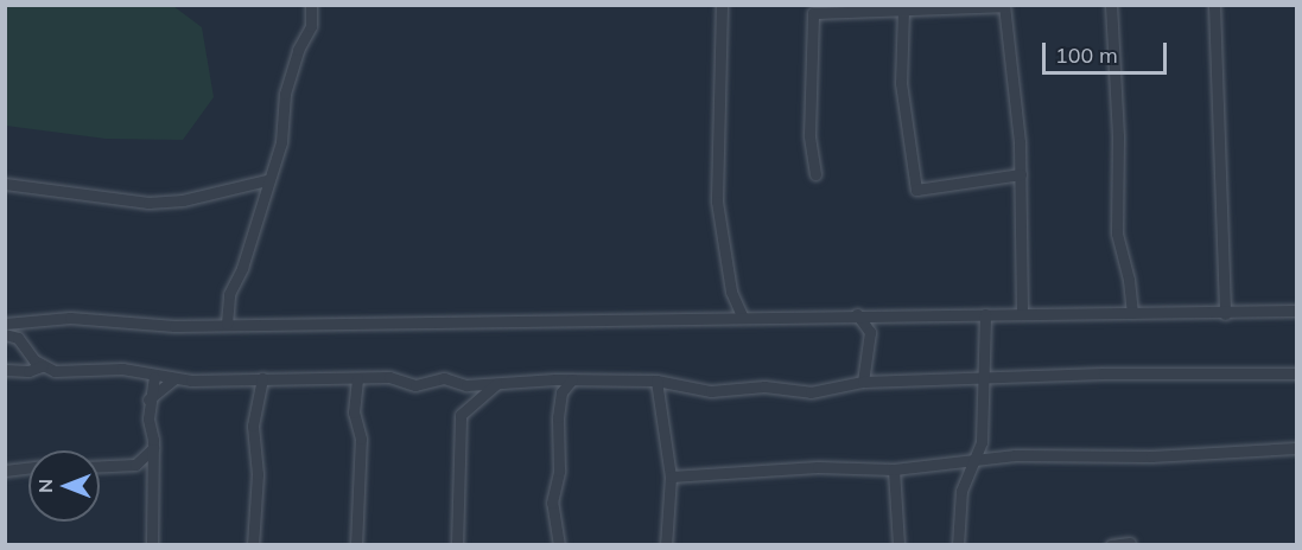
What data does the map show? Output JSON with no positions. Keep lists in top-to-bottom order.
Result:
{
  "scale_bar": "100 m",
  "north": "left"
}
